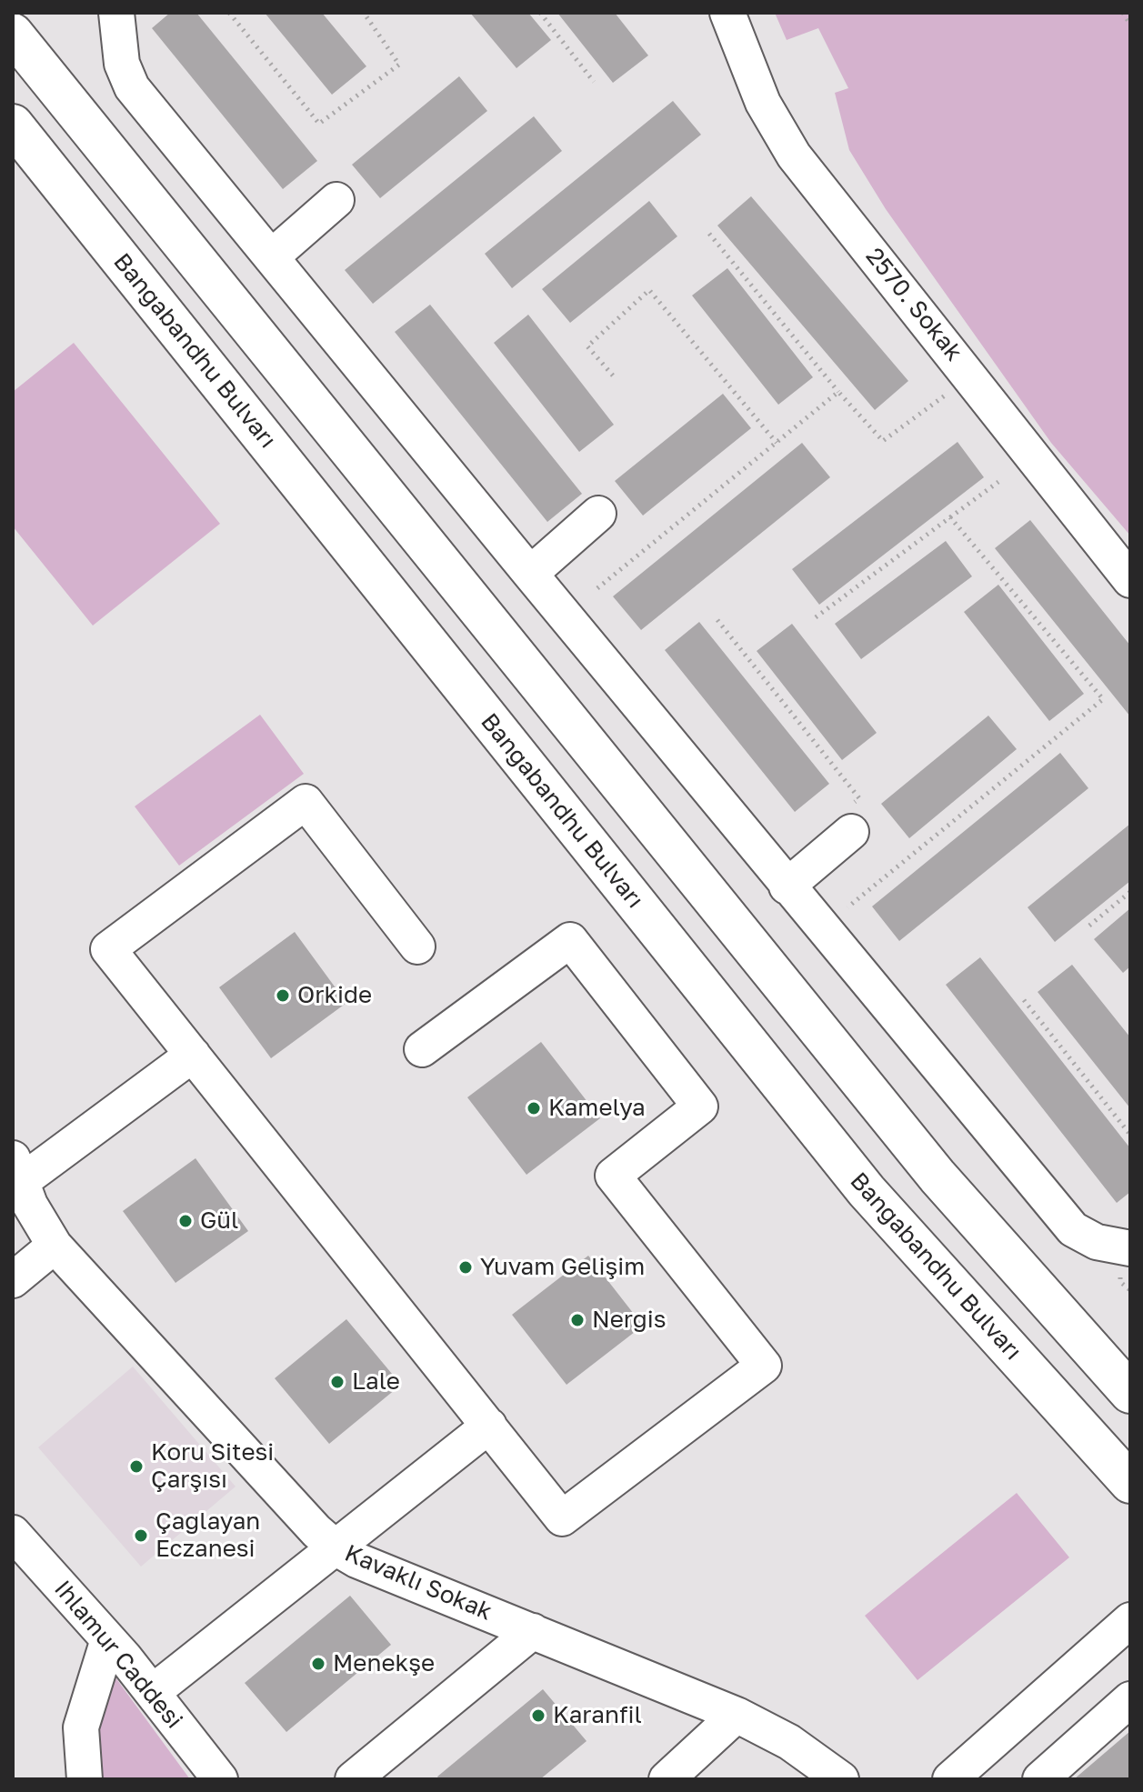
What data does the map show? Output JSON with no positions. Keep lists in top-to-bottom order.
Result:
{
  "streets": {
    "main road": ["Bangabandhu Bulvarı"],
    "street": ["2570. Sokak", "Kavaklı Sokak", "Ihlamur Caddesi"]
  },
  "places": [
    "Orkide",
    "Kamelya",
    "Gül",
    "Yuvam Gelişim",
    "Nergis",
    "Lale",
    "Koru Sitesi Çarşısı",
    "Çağlayan Eczanesi",
    "Menekşe",
    "Karanfil"
  ]
}
